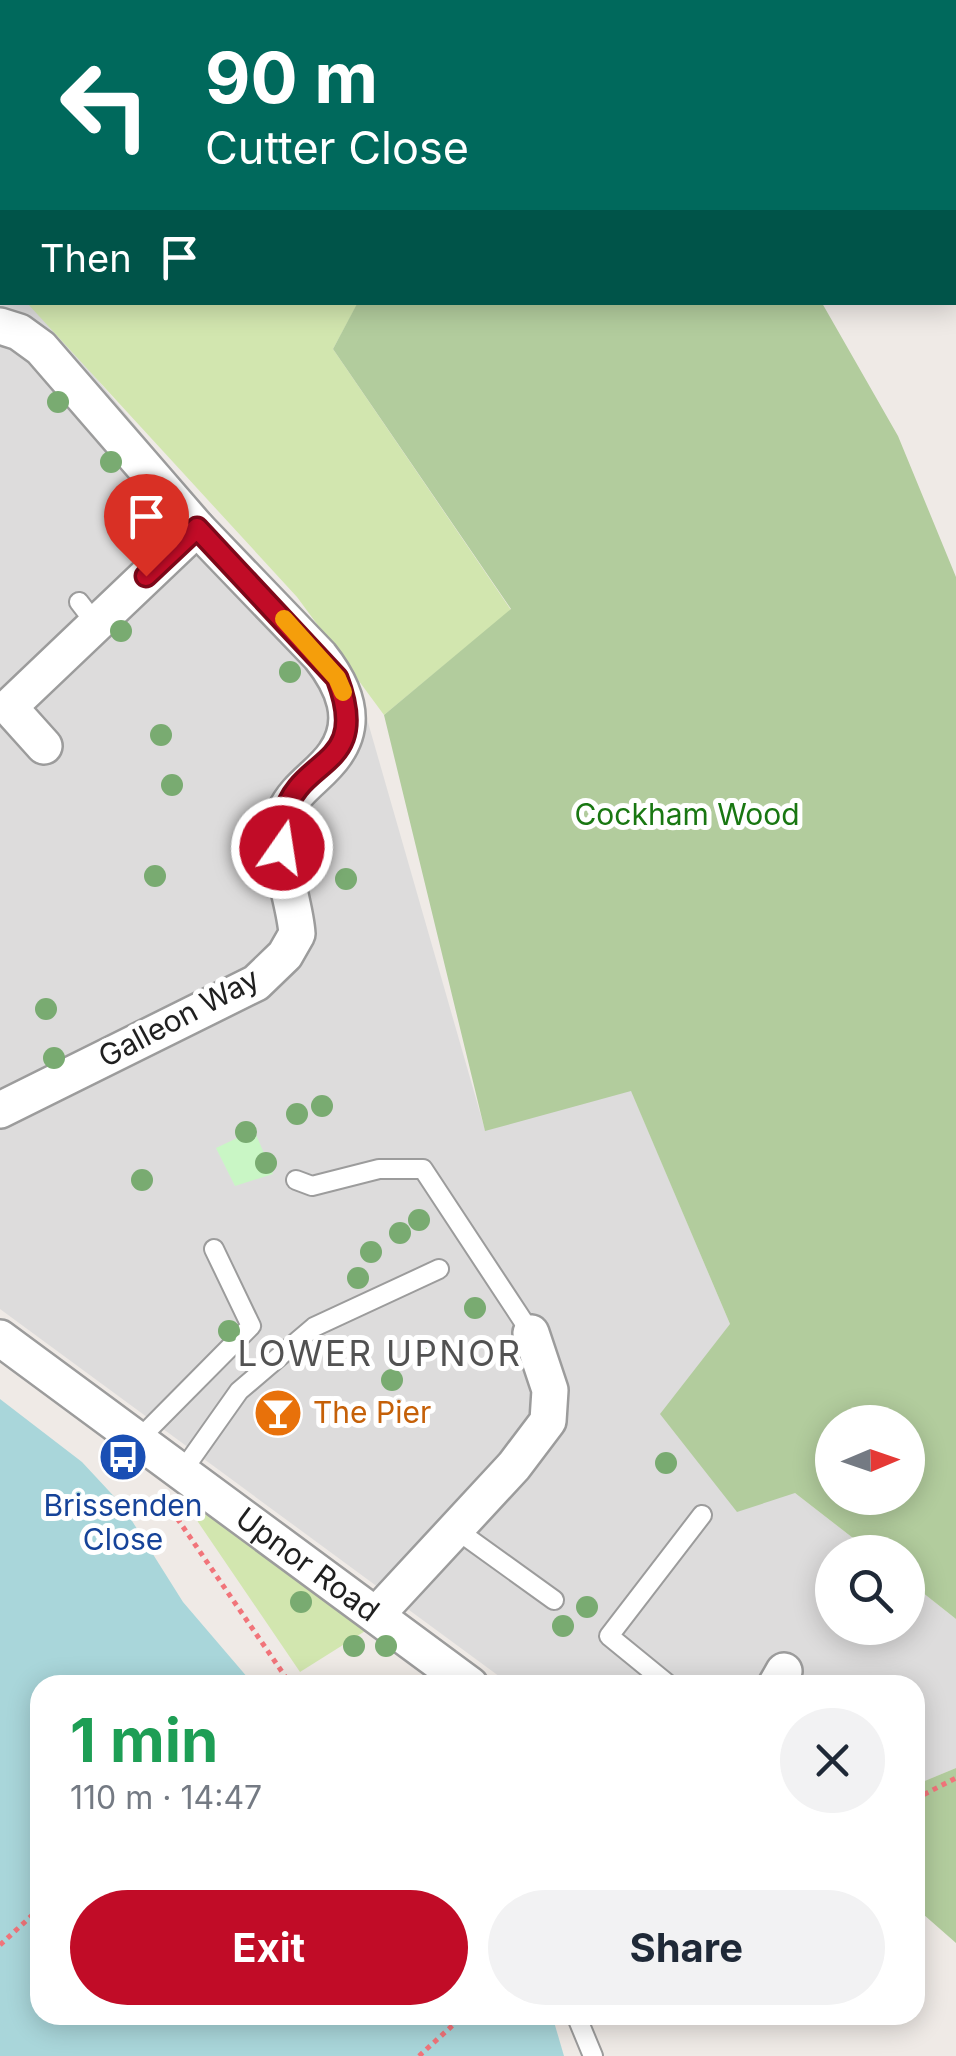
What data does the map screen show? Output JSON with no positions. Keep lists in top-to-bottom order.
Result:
{
  "streets": {
    "street": ["Galleon Way", "Upnor Road"]
  },
  "districts": ["LOWER UPNOR"],
  "parks": ["Cockham Wood"],
  "places": {
    "bar": ["The Pier"],
    "bus stop": ["Brissenden Close"]
  },
  "north": "right",
  "page": {
    "turn": ["90 m", "Cutter Close"],
    "then": "Then",
    "heading": ["1 min", "110 m · 14:47"],
    "buttons": ["Exit", "Share"]
  }
}
